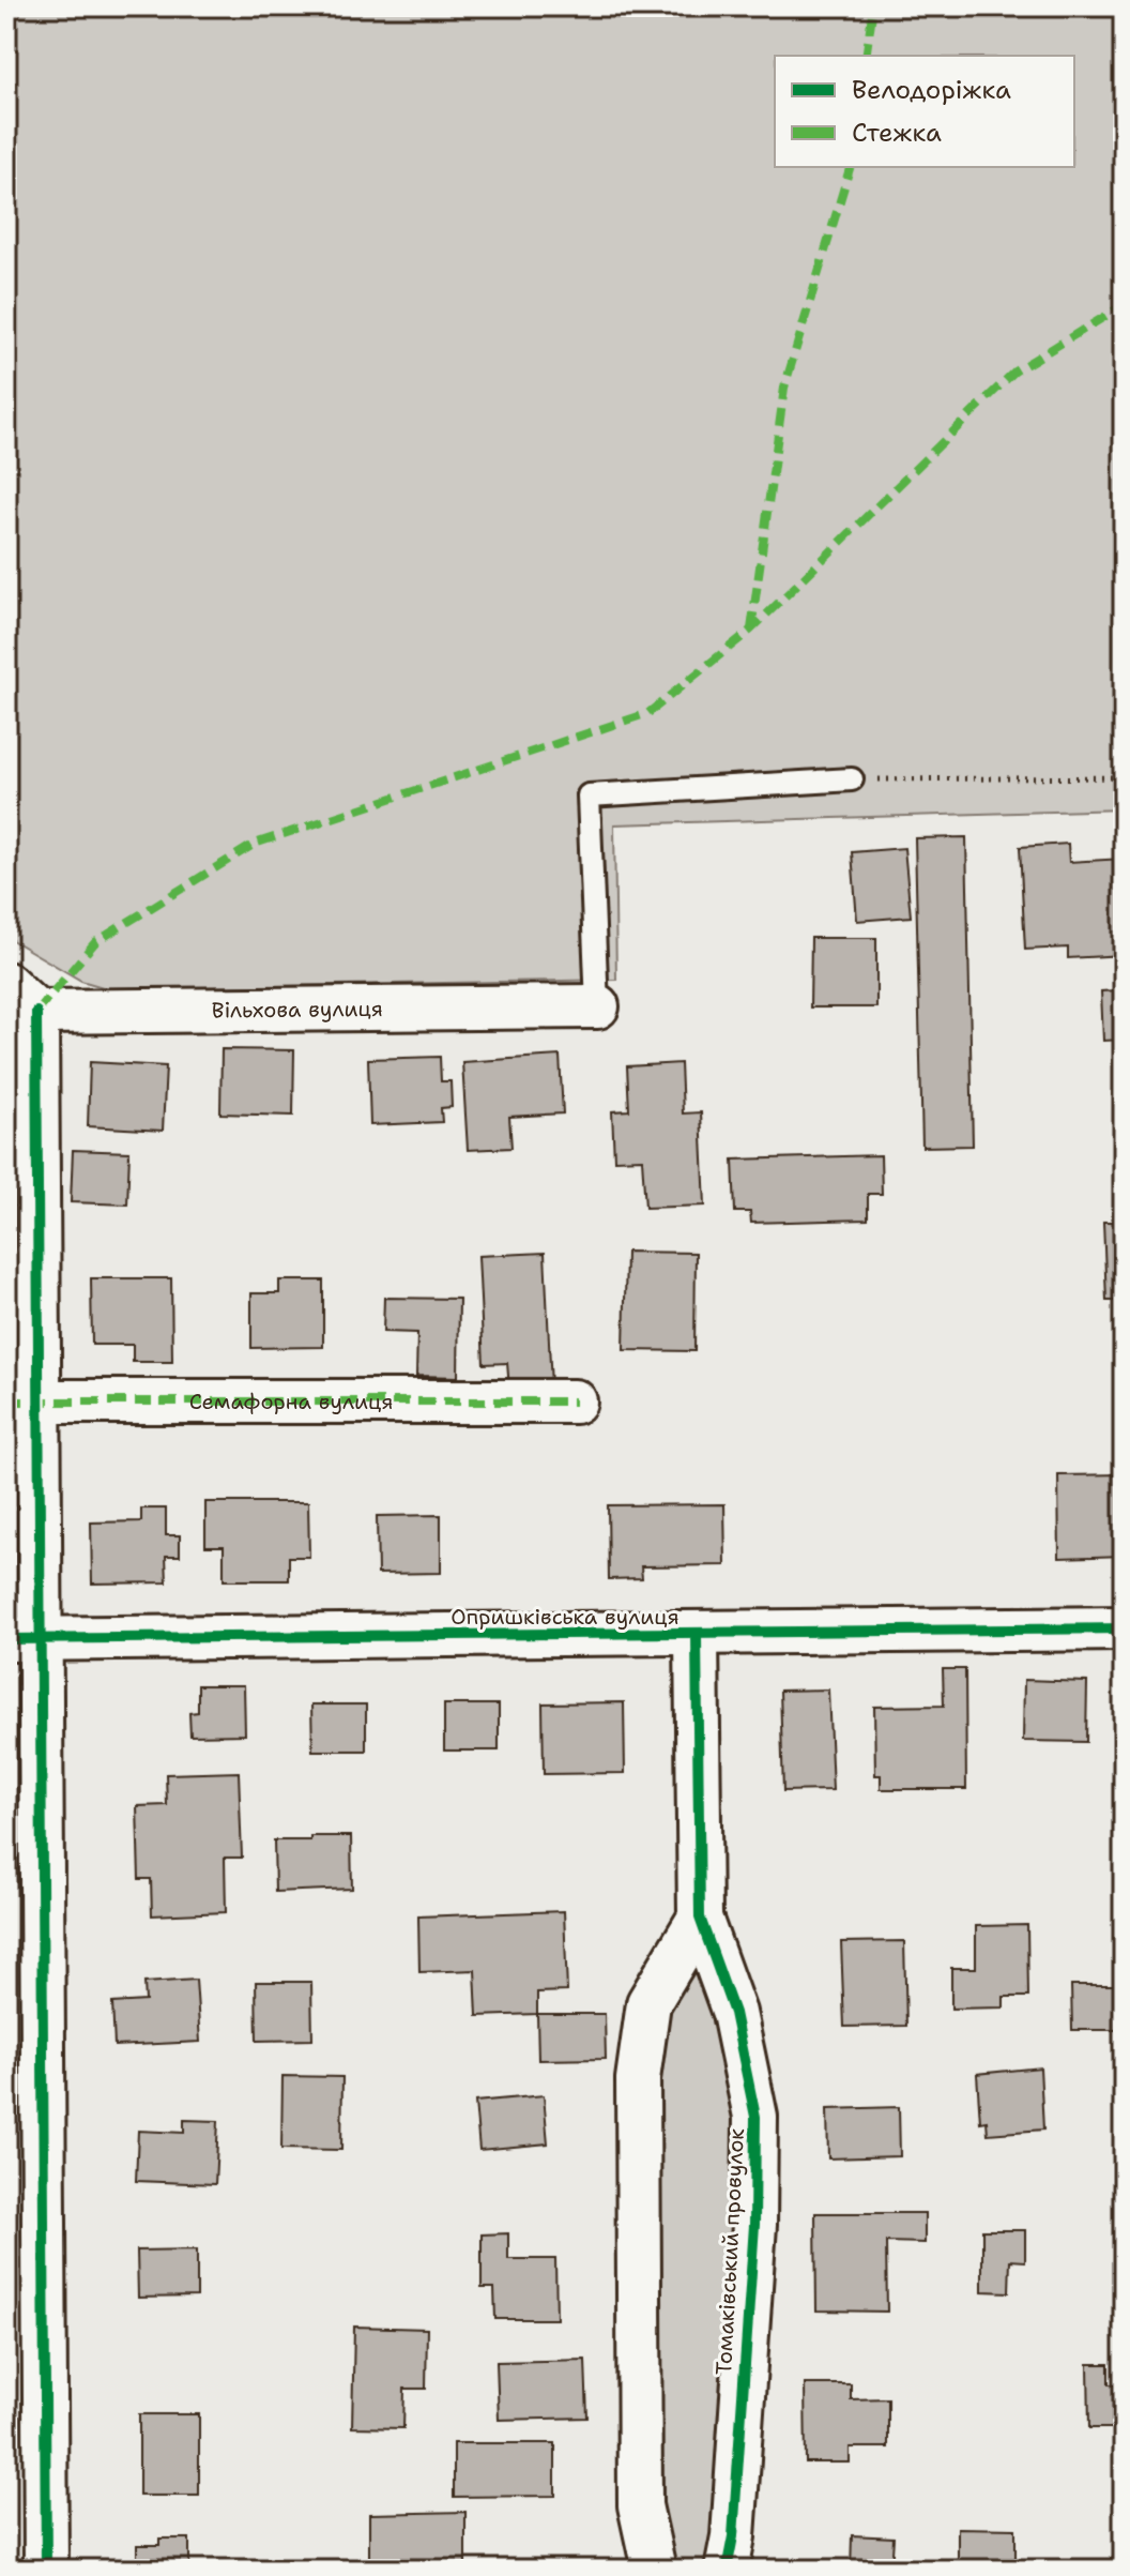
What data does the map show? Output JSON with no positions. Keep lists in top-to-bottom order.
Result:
{
  "streets": {
    "street": [
      "Вільхова вулиця",
      "Семафорна вулиця",
      "Опришківська вулиця",
      "Томаківський провулок"
    ]
  },
  "crossings": [
    ["Опришківська вулиця", "Томаківський провулок"]
  ],
  "legend": ["Велодоріжка", "Стежка"]
}
